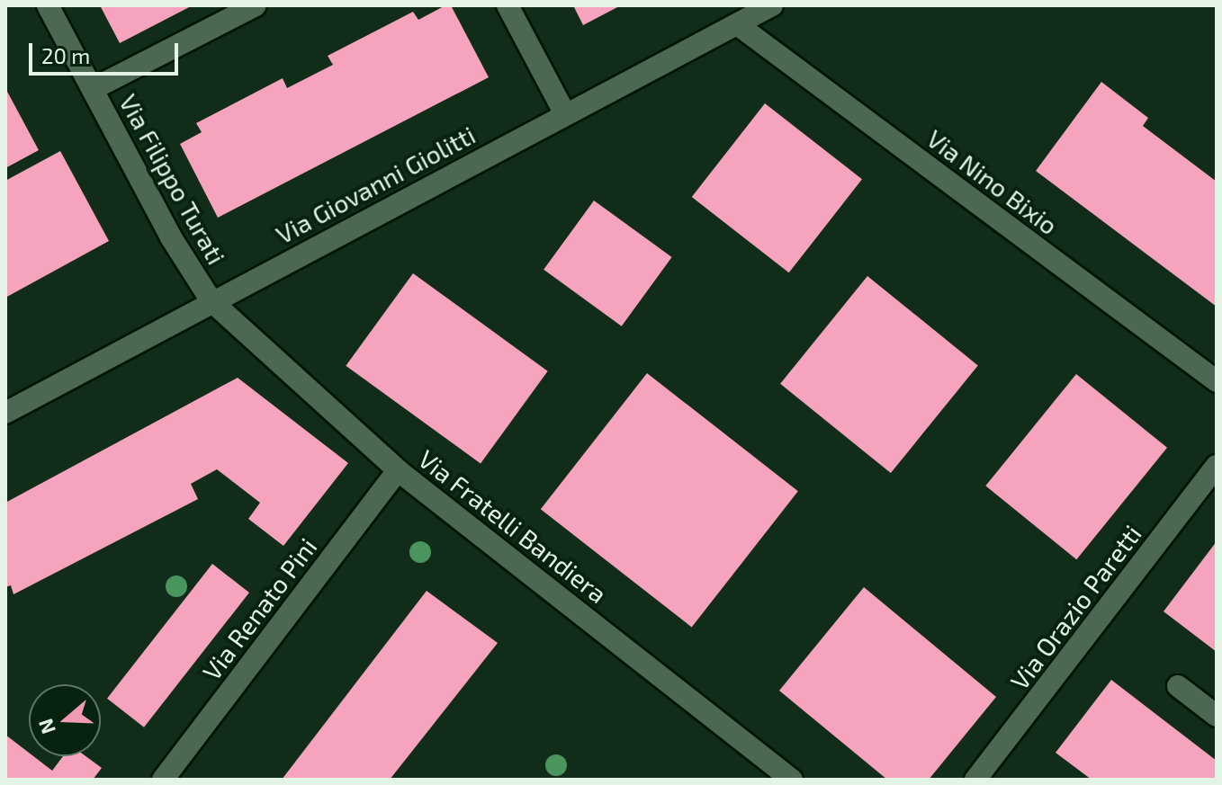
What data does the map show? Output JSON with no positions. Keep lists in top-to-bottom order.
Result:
{
  "streets": {
    "street": [
      "Via Filippo Turati",
      "Via Nino Bixio",
      "Via Giovanni Giolitti",
      "Via Fratelli Bandiera",
      "Via Orazio Paretti",
      "Via Renato Pini"
    ]
  },
  "crossings": [
    ["Via Filippo Turati", "Via Giovanni Giolitti"],
    ["Via Filippo Turati", "Via Fratelli Bandiera"],
    ["Via Nino Bixio", "Via Giovanni Giolitti"],
    ["Via Giovanni Giolitti", "Via Fratelli Bandiera"],
    ["Via Fratelli Bandiera", "Via Renato Pini"]
  ],
  "scale_bar": "20 m",
  "north": "left"
}
